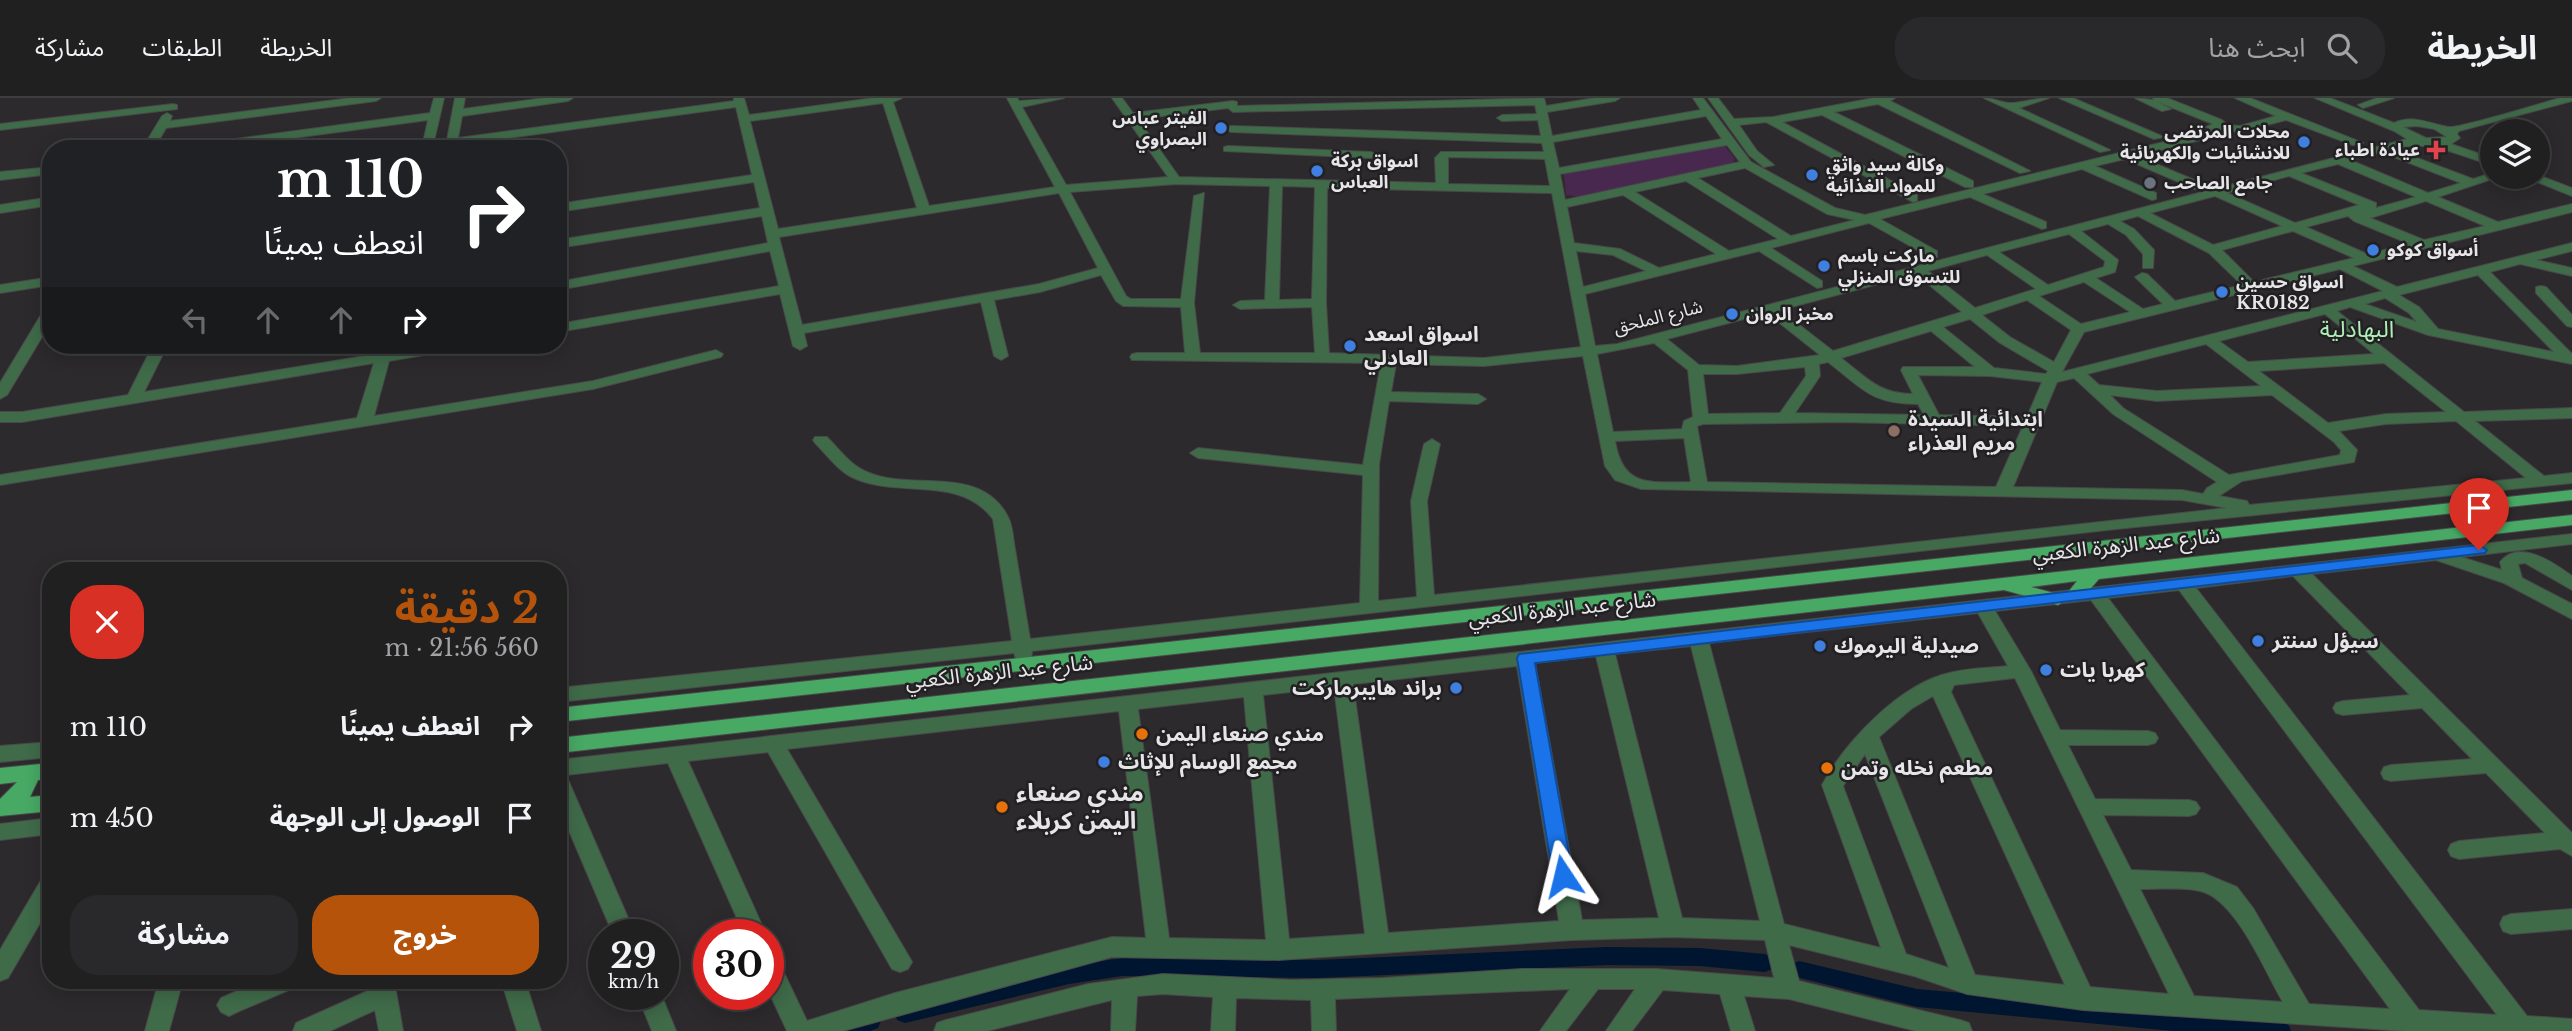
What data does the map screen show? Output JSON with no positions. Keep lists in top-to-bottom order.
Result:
{
  "streets": {
    "main road": ["شارع عبد الزهرة الكعبي"],
    "street": ["شارع الملحق"]
  },
  "districts": ["البهادلية"],
  "places": {
    "other": [
      "الفيتر عباس البصراوي",
      "محلات المرتضى للانشائيات والكهربائية",
      "اسواق بركة العباس",
      "وكالة سيد واثق للمواد الغذائية",
      "جامع الصاحب",
      "أسواق كوكو",
      "ماركت باسم للتسوق المنزلي",
      "اسواق حسين KR0182",
      "مخبز الروان",
      "اسواق اسعد العادلي",
      "ابتدائية السيدة مريم العذراء",
      "سيؤل سنتر",
      "صيدلية اليرموك",
      "كهربا يات",
      "براند هايبرماركت",
      "مندي صنعاء اليمن",
      "مجمع الوسام للإثاث",
      "مطعم نخله وتمن",
      "مندي صنعاء اليمن كربلاء"
    ],
    "health": ["عيادة اطباء"]
  },
  "page": {
    "header": "الخريطة",
    "search": "ابحث هنا",
    "nav": ["الخريطة", "الطبقات", "مشاركة"],
    "turn": ["110 m", "انعطف يمينًا"],
    "heading": ["2 دقيقة", "560 m · 21:56"],
    "list": [
      {
        "name": "انعطف يمينًا",
        "value": "110 m"
      },
      {
        "name": "الوصول إلى الوجهة",
        "value": "450 m"
      }
    ],
    "buttons": ["خروج", "مشاركة"],
    "speed": "29 km/h",
    "limit": "30"
  }
}
